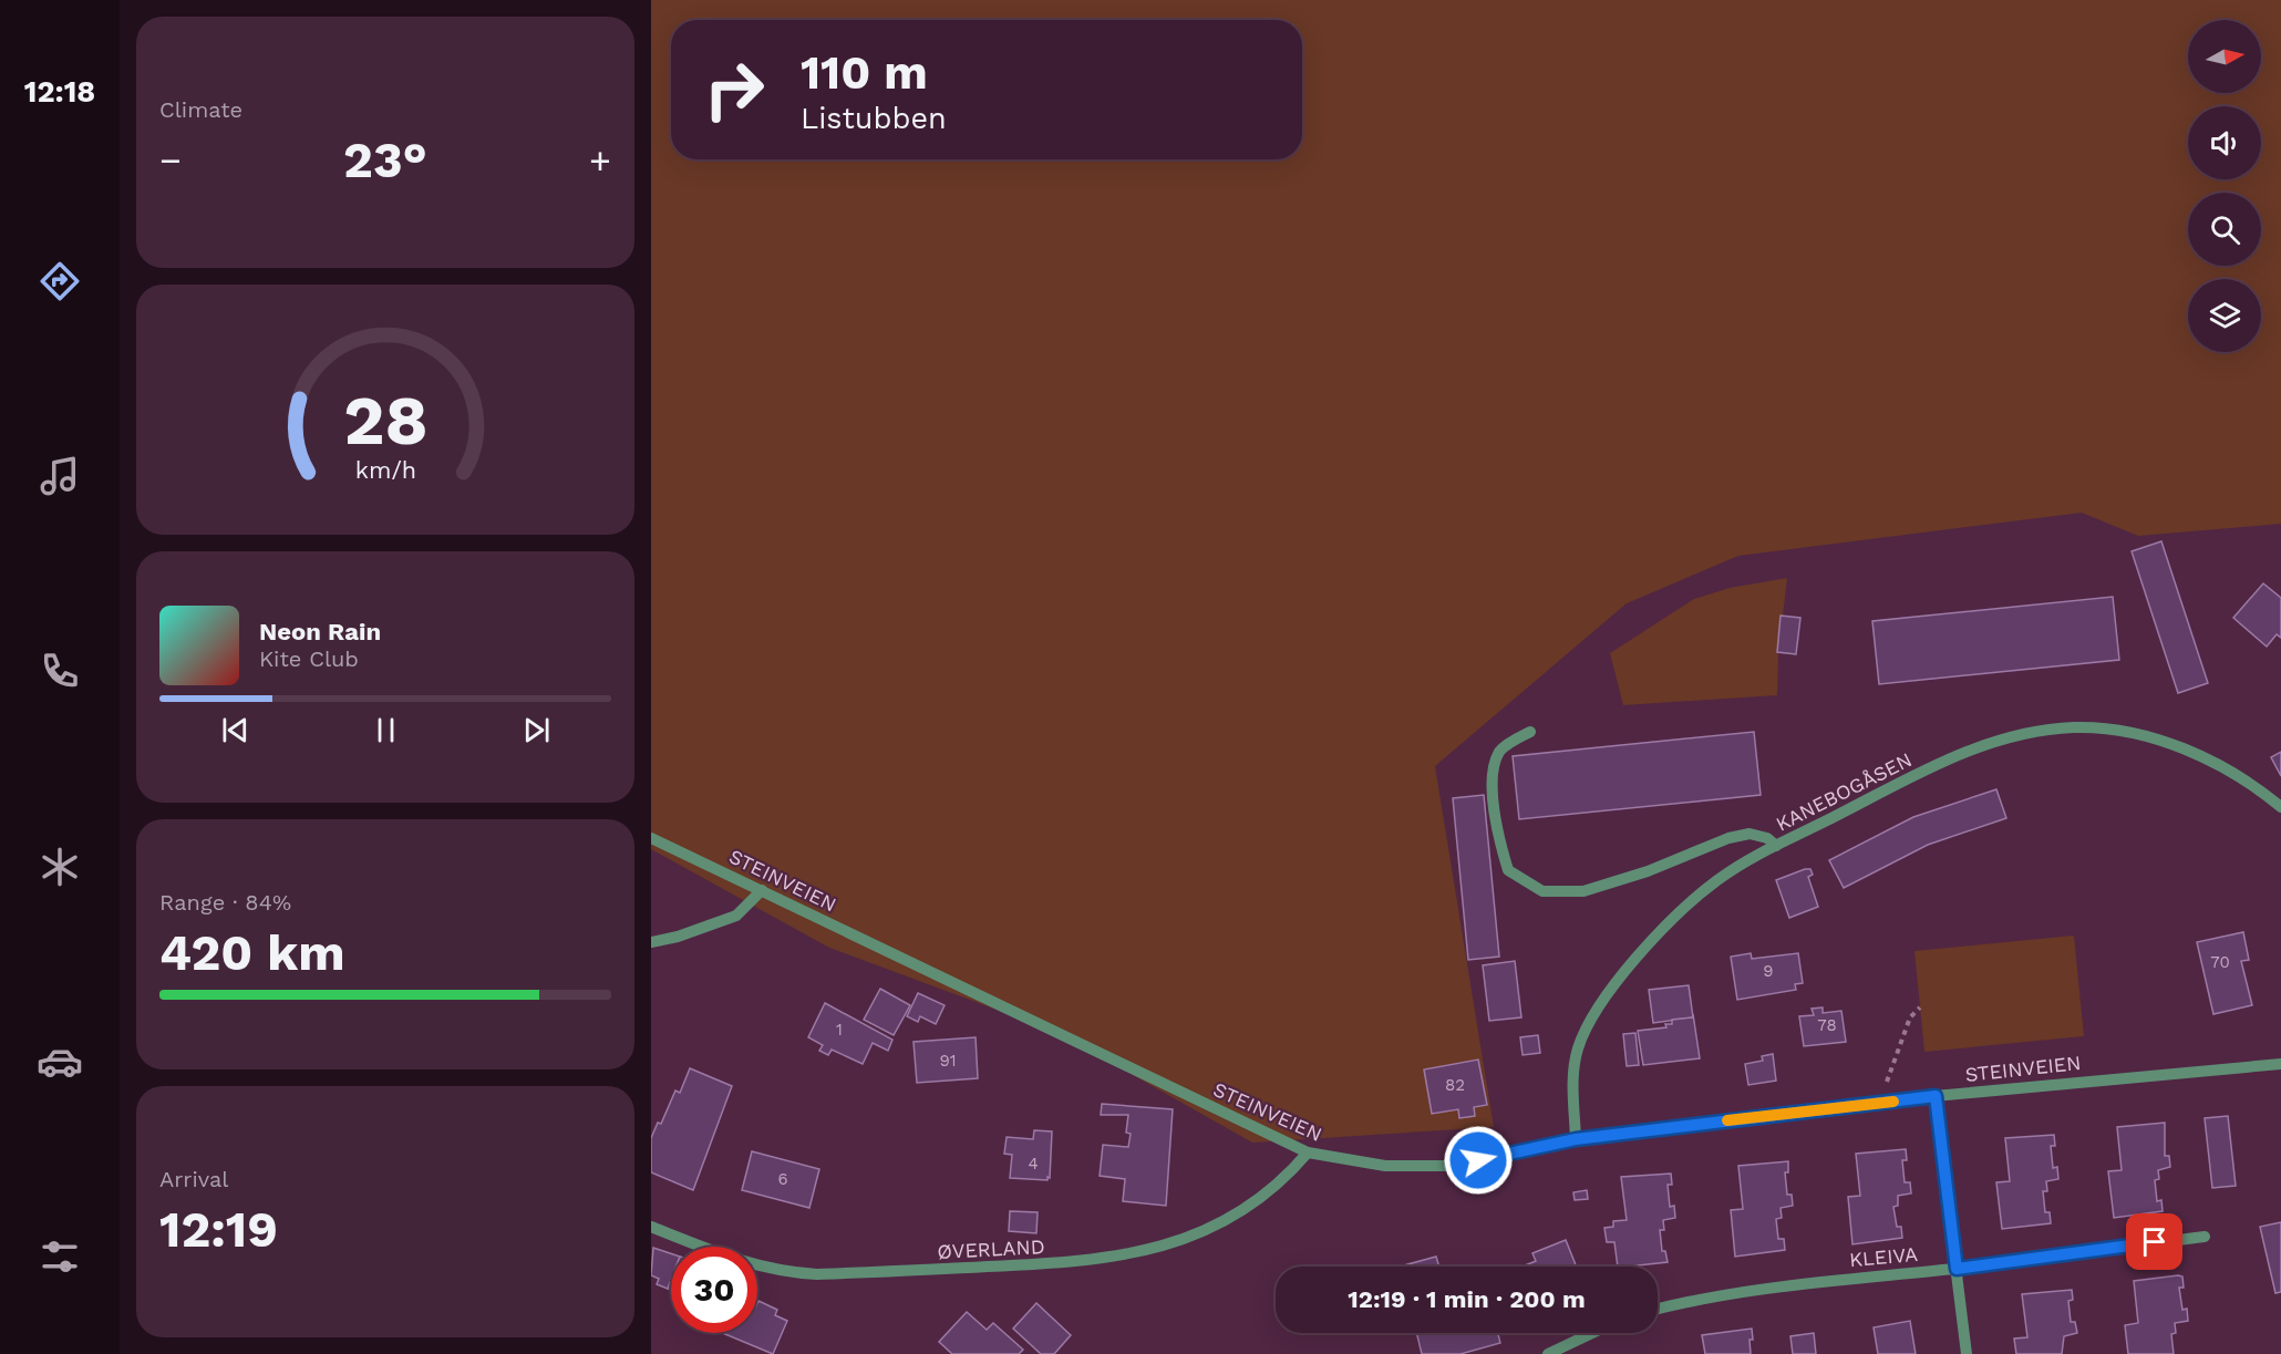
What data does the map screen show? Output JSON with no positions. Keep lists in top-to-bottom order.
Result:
{
  "streets": {
    "street": [
      "KANEBOGÅSEN",
      "STEINVEIEN",
      "ØVERLAND",
      "KLEIVA"
    ]
  },
  "crossings": [
    ["KANEBOGÅSEN", "STEINVEIEN"],
    ["STEINVEIEN", "ØVERLAND"]
  ],
  "house_numbers": [
    "70",
    "9",
    "78",
    "1",
    "91",
    "82",
    "4",
    "6"
  ],
  "north": "right",
  "page": {
    "tabs": "12:18",
    "tile": [
      "Climate",
      ["Range · 84%", "420 km"],
      ["Arrival", "12:19"]
    ],
    "turn": ["110 m", "Listubben"],
    "heat": ["−", "23°", "+"],
    "song": ["Neon Rain", "Kite Club"],
    "limit": "30",
    "trip": "12:19 · 1 min · 200 m",
    "gauge": ["28", "km/h"]
  }
}
